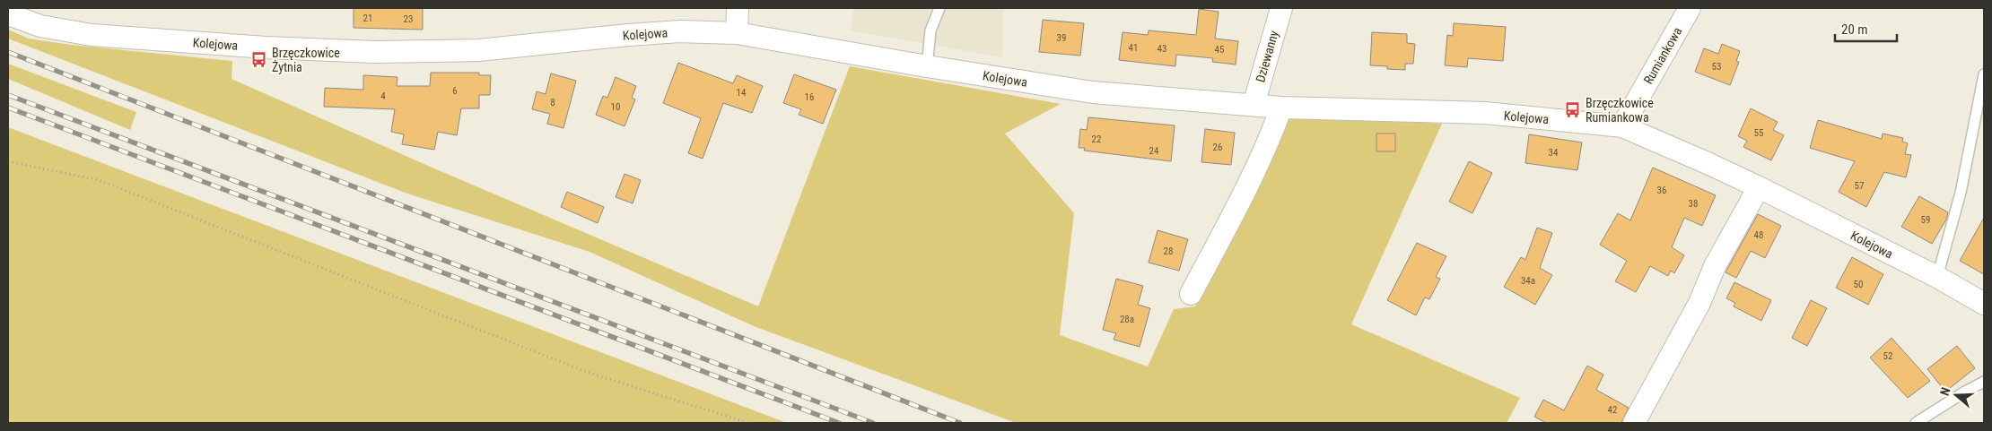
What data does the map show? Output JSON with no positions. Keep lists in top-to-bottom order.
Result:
{
  "streets": {
    "street": ["Kolejowa", "Rumiankowa", "Dziewanny"]
  },
  "crossings": [
    ["Kolejowa", "Rumiankowa"],
    ["Kolejowa", "Dziewanny"]
  ],
  "places": {
    "bus stop": ["Brzęczkowice Żytnia", "Brzęczkowice Rumiankowa"]
  },
  "house_numbers": [
    "21",
    "23",
    "39",
    "41",
    "43",
    "45",
    "53",
    "6",
    "14",
    "4",
    "16",
    "8",
    "10",
    "55",
    "22",
    "26",
    "24",
    "34",
    "57",
    "36",
    "38",
    "59",
    "48",
    "28",
    "34a",
    "50",
    "28a",
    "52",
    "42"
  ],
  "scale_bar": "20 m",
  "north": "left"
}
